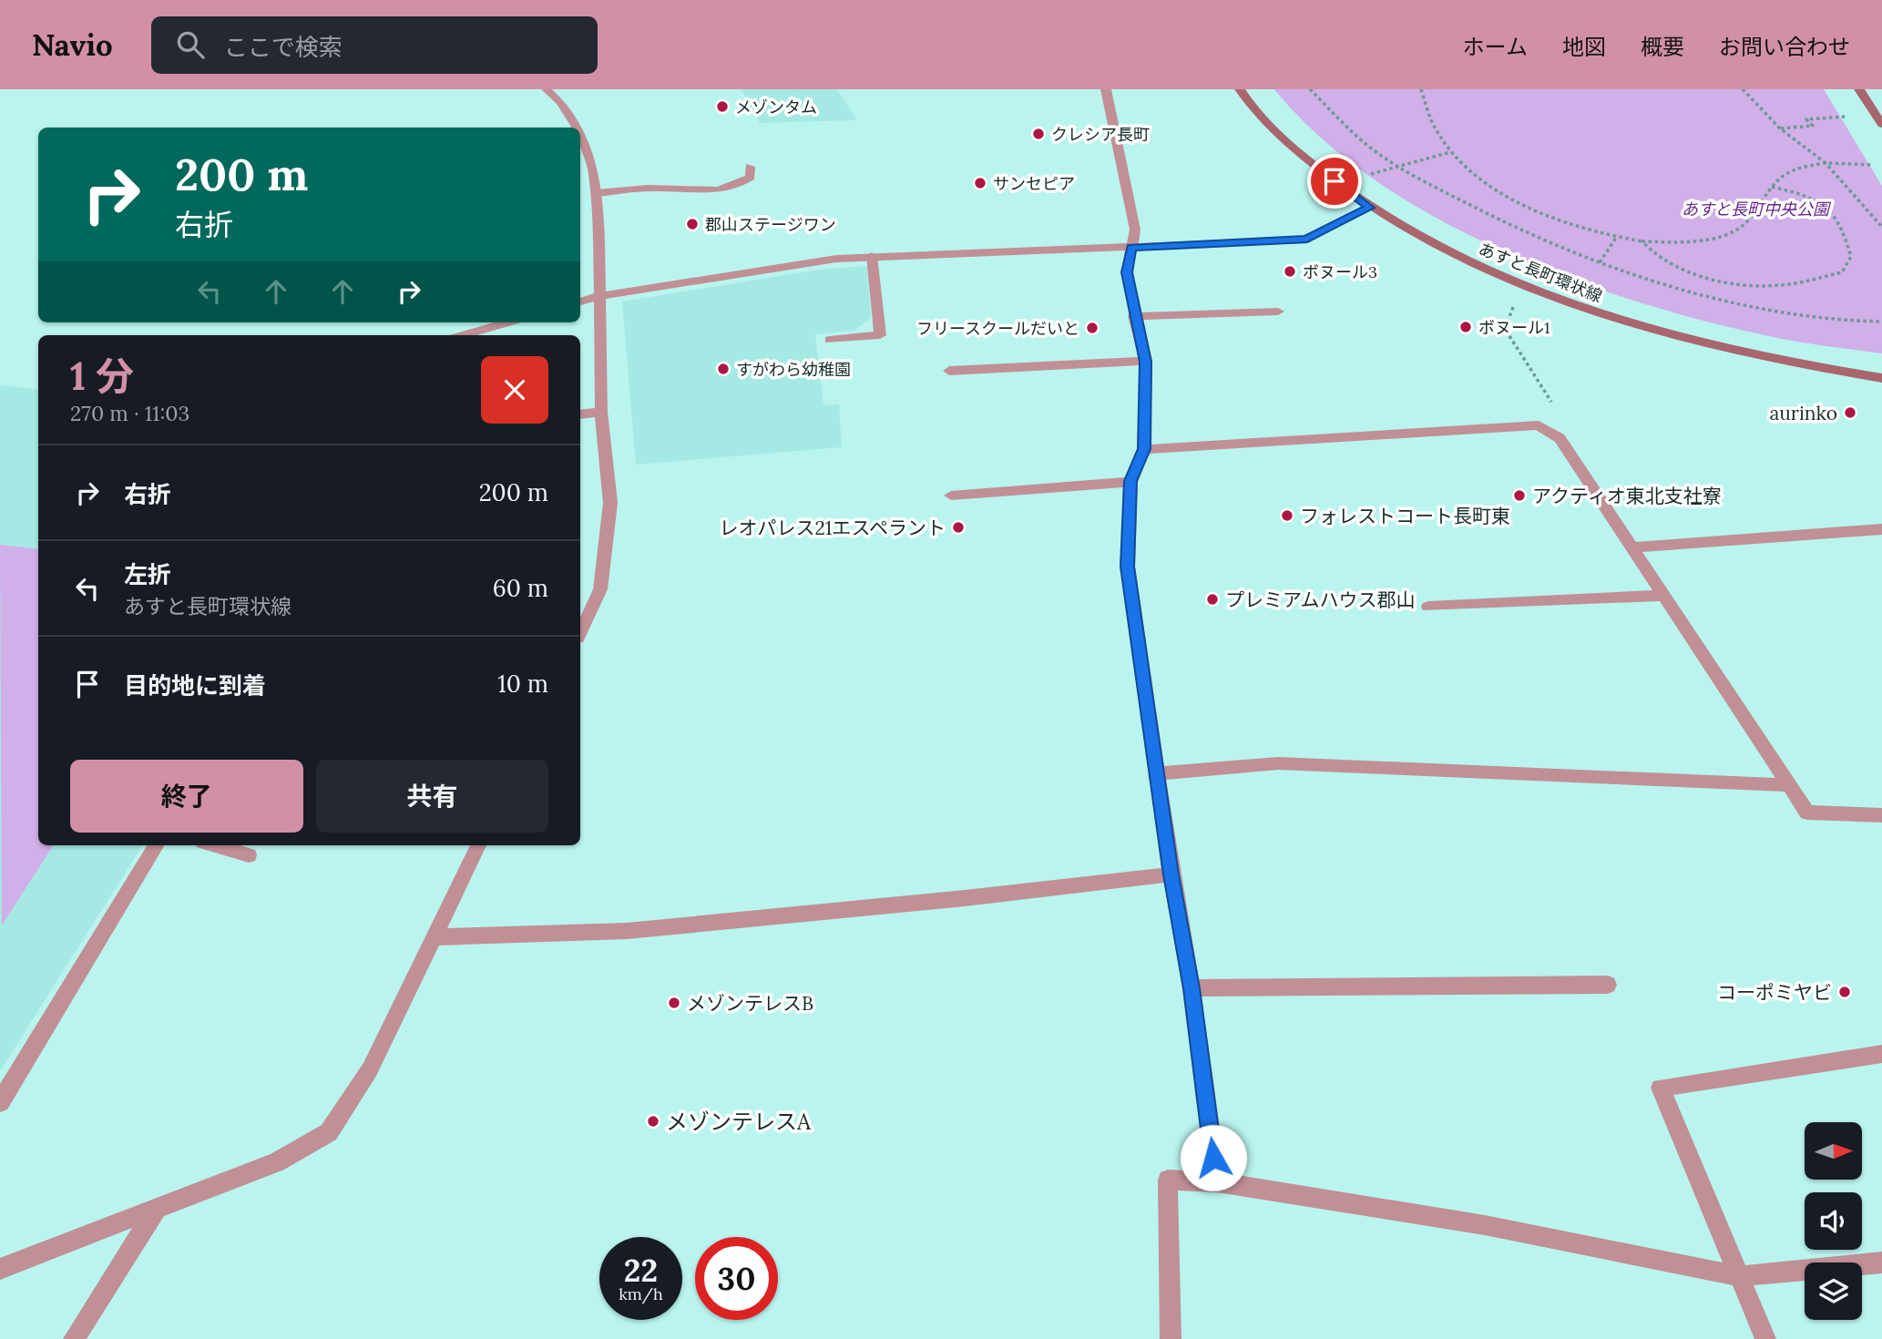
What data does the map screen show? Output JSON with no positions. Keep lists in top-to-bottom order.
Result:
{
  "streets": {
    "street": ["あすと長町環状線"]
  },
  "parks": ["あすと長町中央公園"],
  "places": [
    "メゾンタム",
    "クレシア長町",
    "サンセピア",
    "郡山ステージワン",
    "ボヌール3",
    "ボヌール1",
    "フリースクールだいと",
    "すがわら幼稚園",
    "aurinko",
    "アクティオ東北支社寮",
    "フォレストコート長町東",
    "レオパレス21エスペラント",
    "プレミアムハウス郡山",
    "コーポミヤビ",
    "メゾンテレスB",
    "メゾンテレスA"
  ],
  "north": "right",
  "page": {
    "header": "Navio",
    "search": "ここで検索",
    "nav": [
      "ホーム",
      "地図",
      "概要",
      "お問い合わせ"
    ],
    "turn": ["200 m", "右折"],
    "heading": ["1 分", "270 m · 11:03"],
    "list": [
      {
        "name": "右折",
        "value": "200 m"
      },
      {
        "name": "左折",
        "note": "あすと長町環状線",
        "value": "60 m"
      },
      {
        "name": "目的地に到着",
        "value": "10 m"
      }
    ],
    "buttons": ["終了", "共有"],
    "speed": "22 km/h",
    "limit": "30"
  }
}
